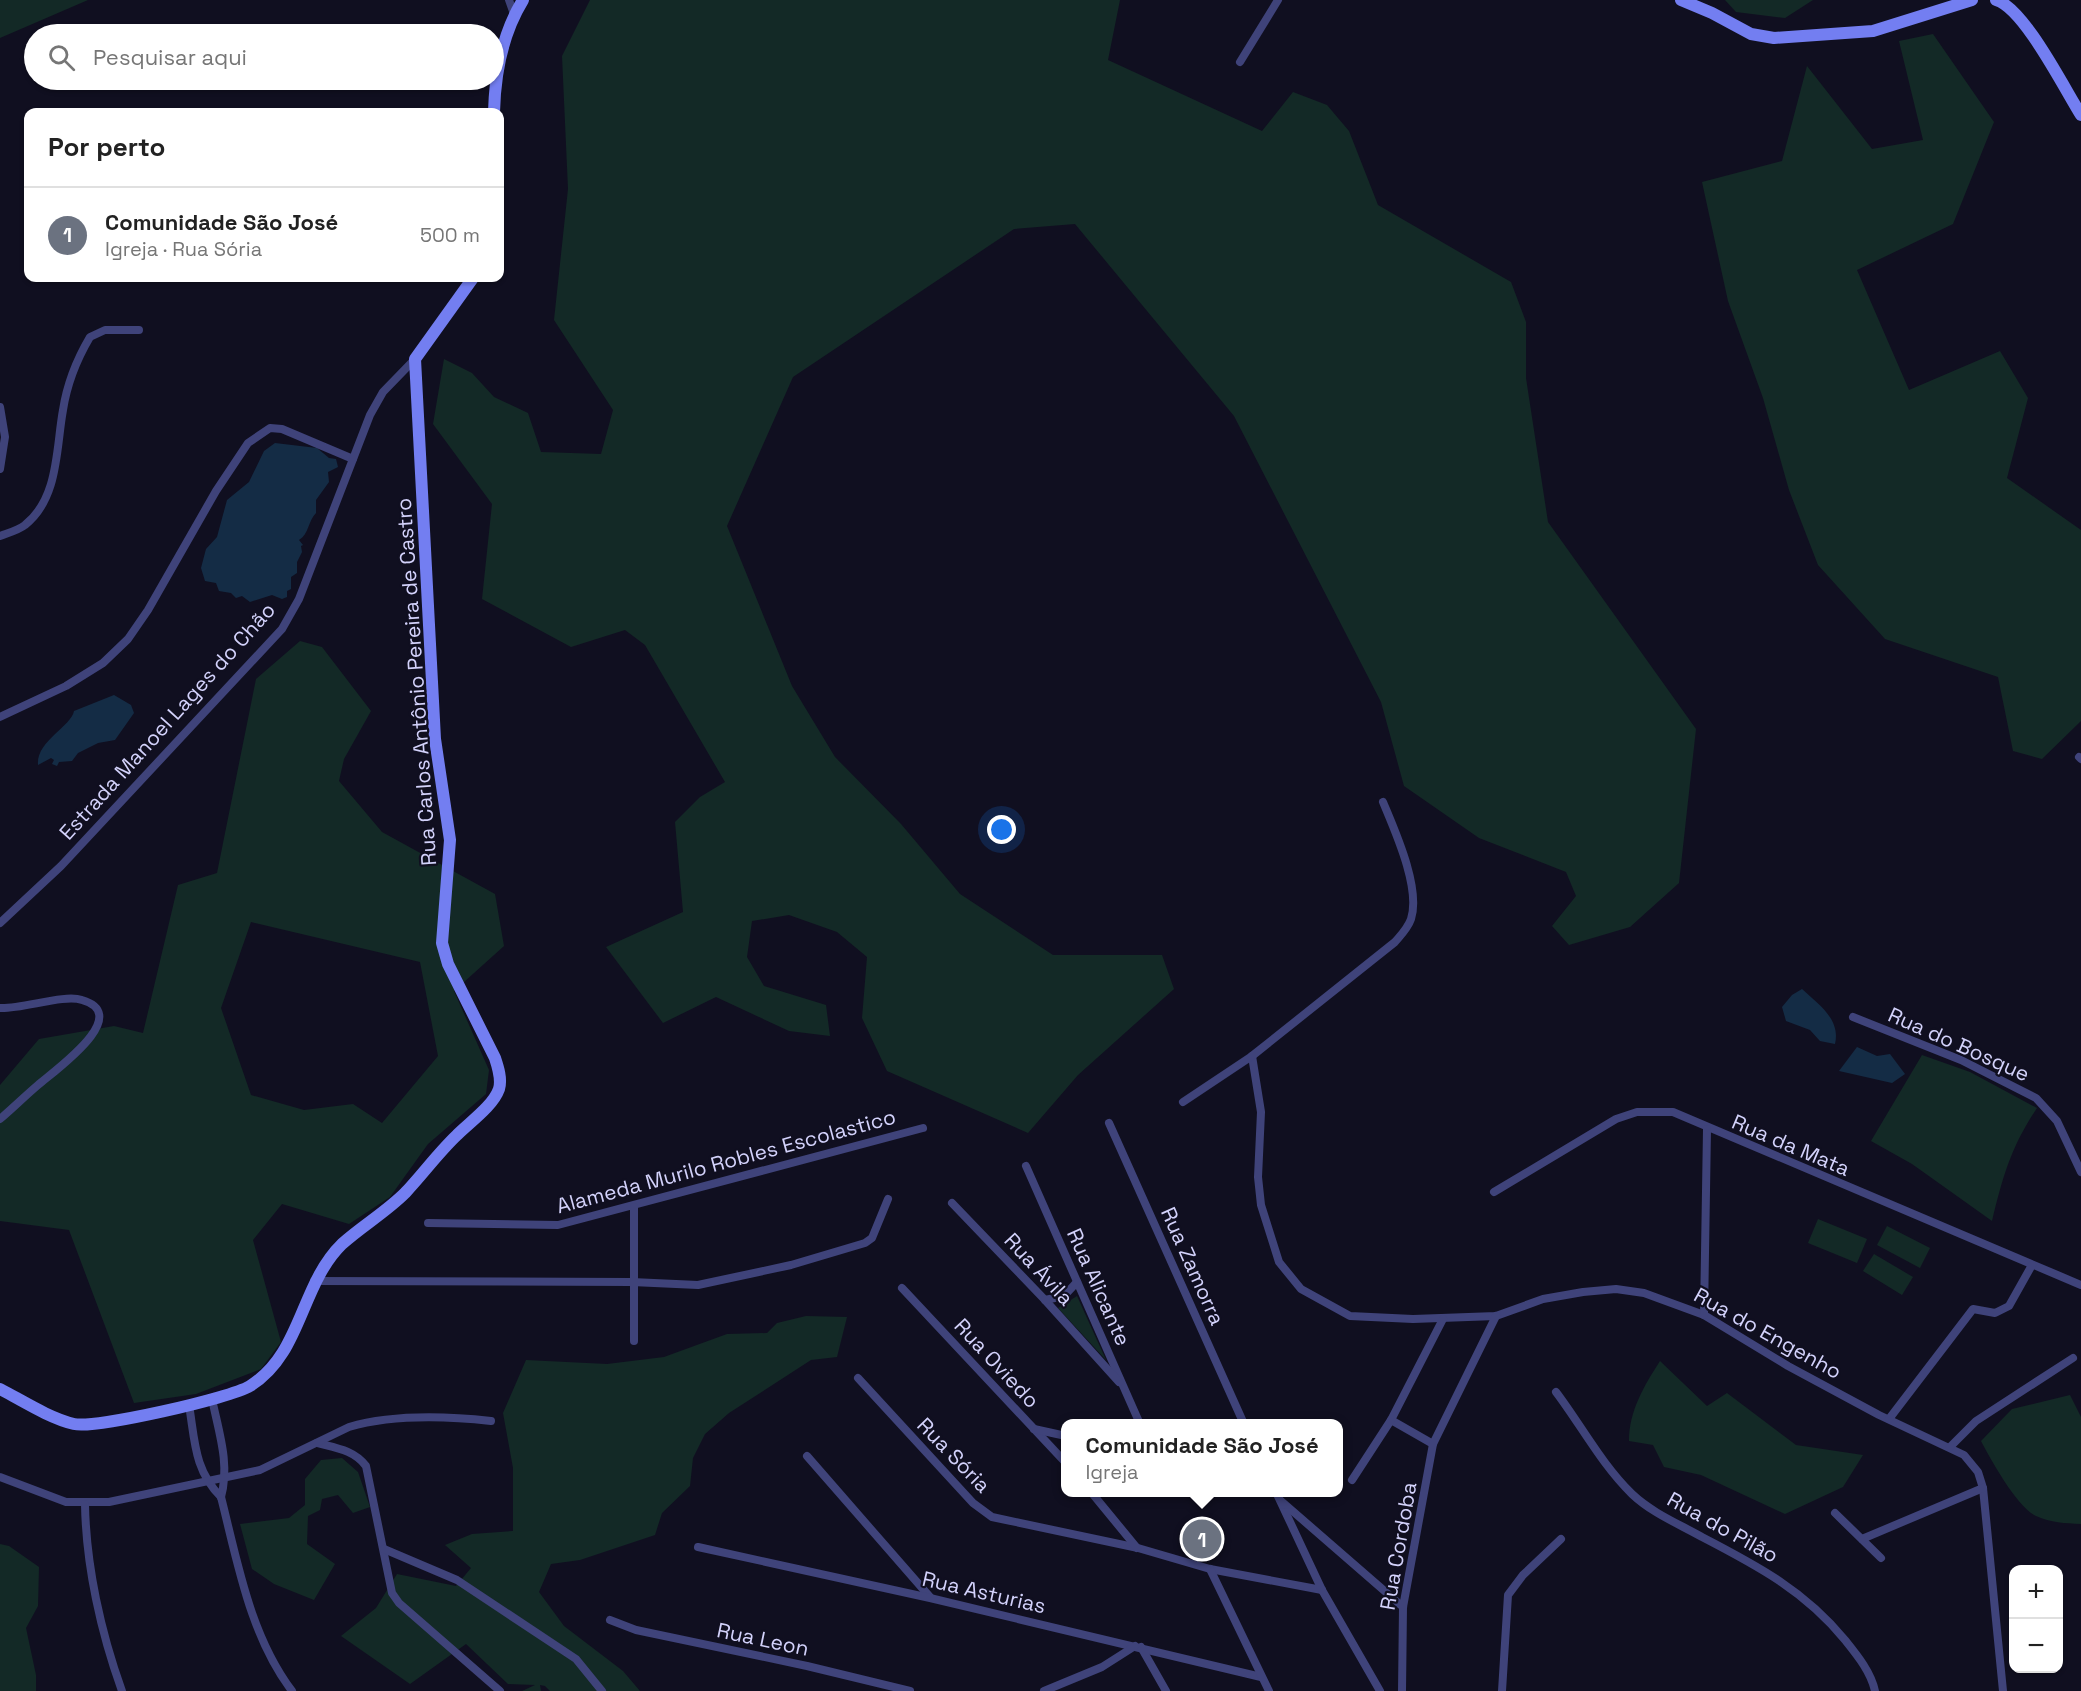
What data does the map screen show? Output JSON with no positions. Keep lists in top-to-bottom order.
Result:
{
  "streets": {
    "street": [
      "Rua Carlos Antônio Pereira de Castro",
      "Estrada Manoel Lages do Chão",
      "Rua do Bosque",
      "Rua da Mata",
      "Alameda Murilo Robles Escolastico",
      "Rua Zamorra",
      "Rua Ávila",
      "Rua Alicante",
      "Rua do Engenho",
      "Rua Oviedo",
      "Rua Sória",
      "Rua do Pilão",
      "Rua Cordoba",
      "Rua Asturias",
      "Rua Leon"
    ]
  },
  "crossings": [
    ["Rua Carlos Antônio Pereira de Castro", "Estrada Manoel Lages do Chão"],
    ["Rua Ávila", "Rua Alicante"],
    ["Rua do Engenho", "Rua Cordoba"]
  ],
  "page": {
    "search": "Pesquisar aqui",
    "heading": "Por perto",
    "list": [
      {
        "mark": "1",
        "name": "Comunidade São José",
        "note": "Igreja · Rua Sória",
        "value": "500 m"
      }
    ],
    "popup": ["Comunidade São José", "Igreja"],
    "pins": "1",
    "map_buttons": ["+", "−"]
  }
}
